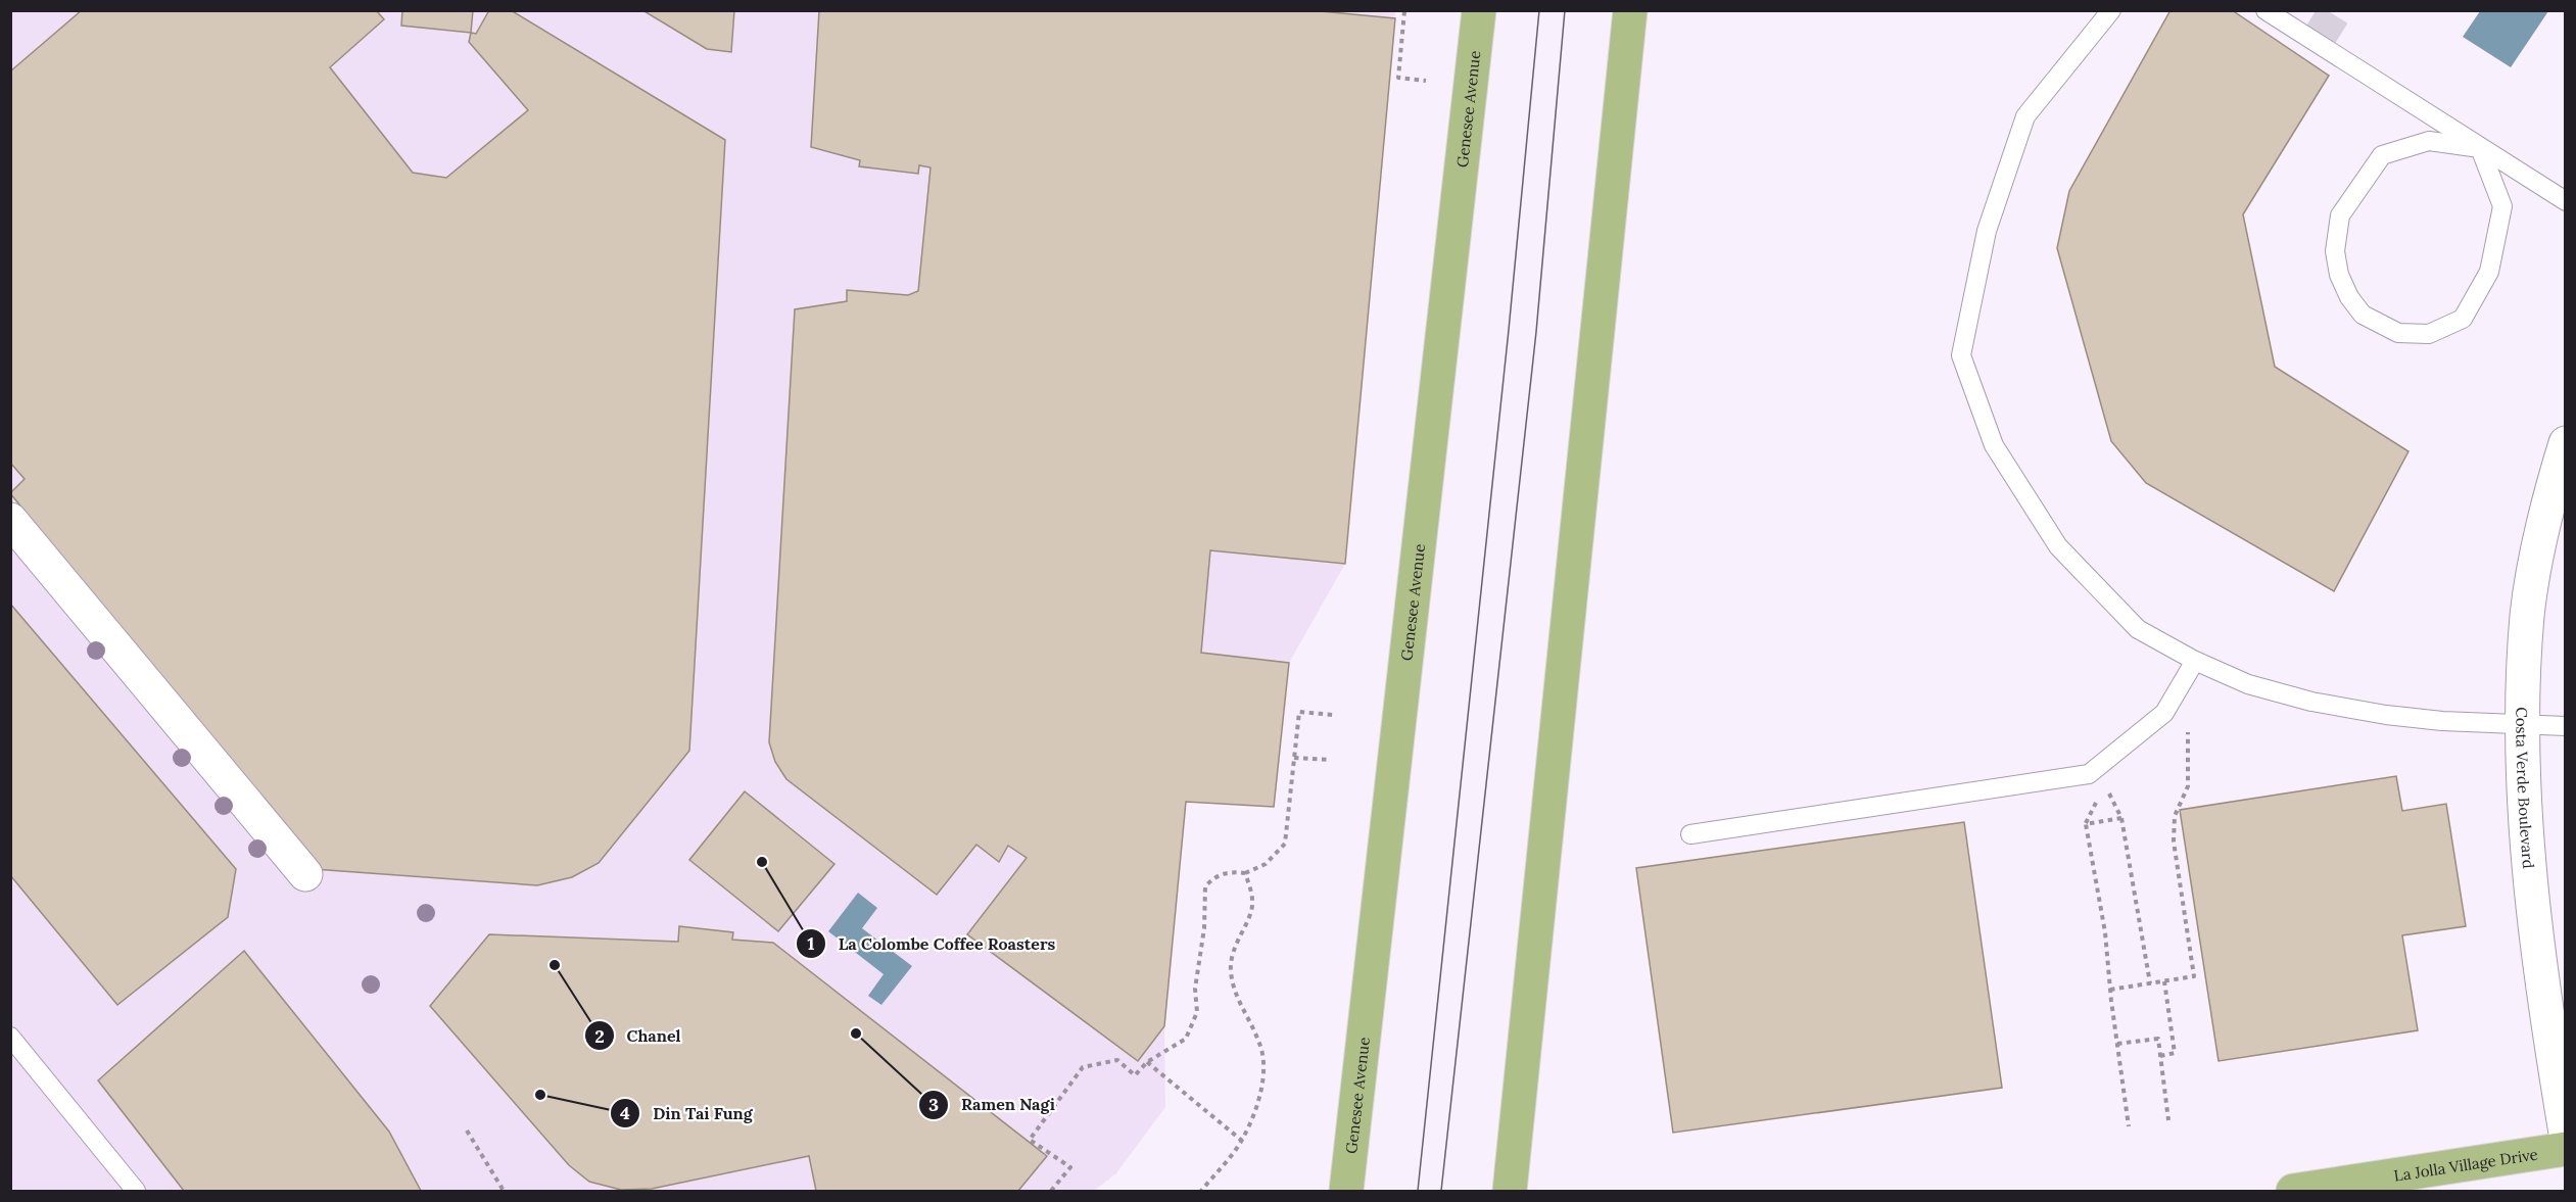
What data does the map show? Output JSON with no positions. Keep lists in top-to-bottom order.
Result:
{
  "streets": {
    "main road": ["Genesee Avenue", "La Jolla Village Drive"],
    "street": ["Costa Verde Boulevard"]
  },
  "places": [
    "La Colombe Coffee Roasters",
    "Chanel",
    "Ramen Nagi",
    "Din Tai Fung"
  ]
}
